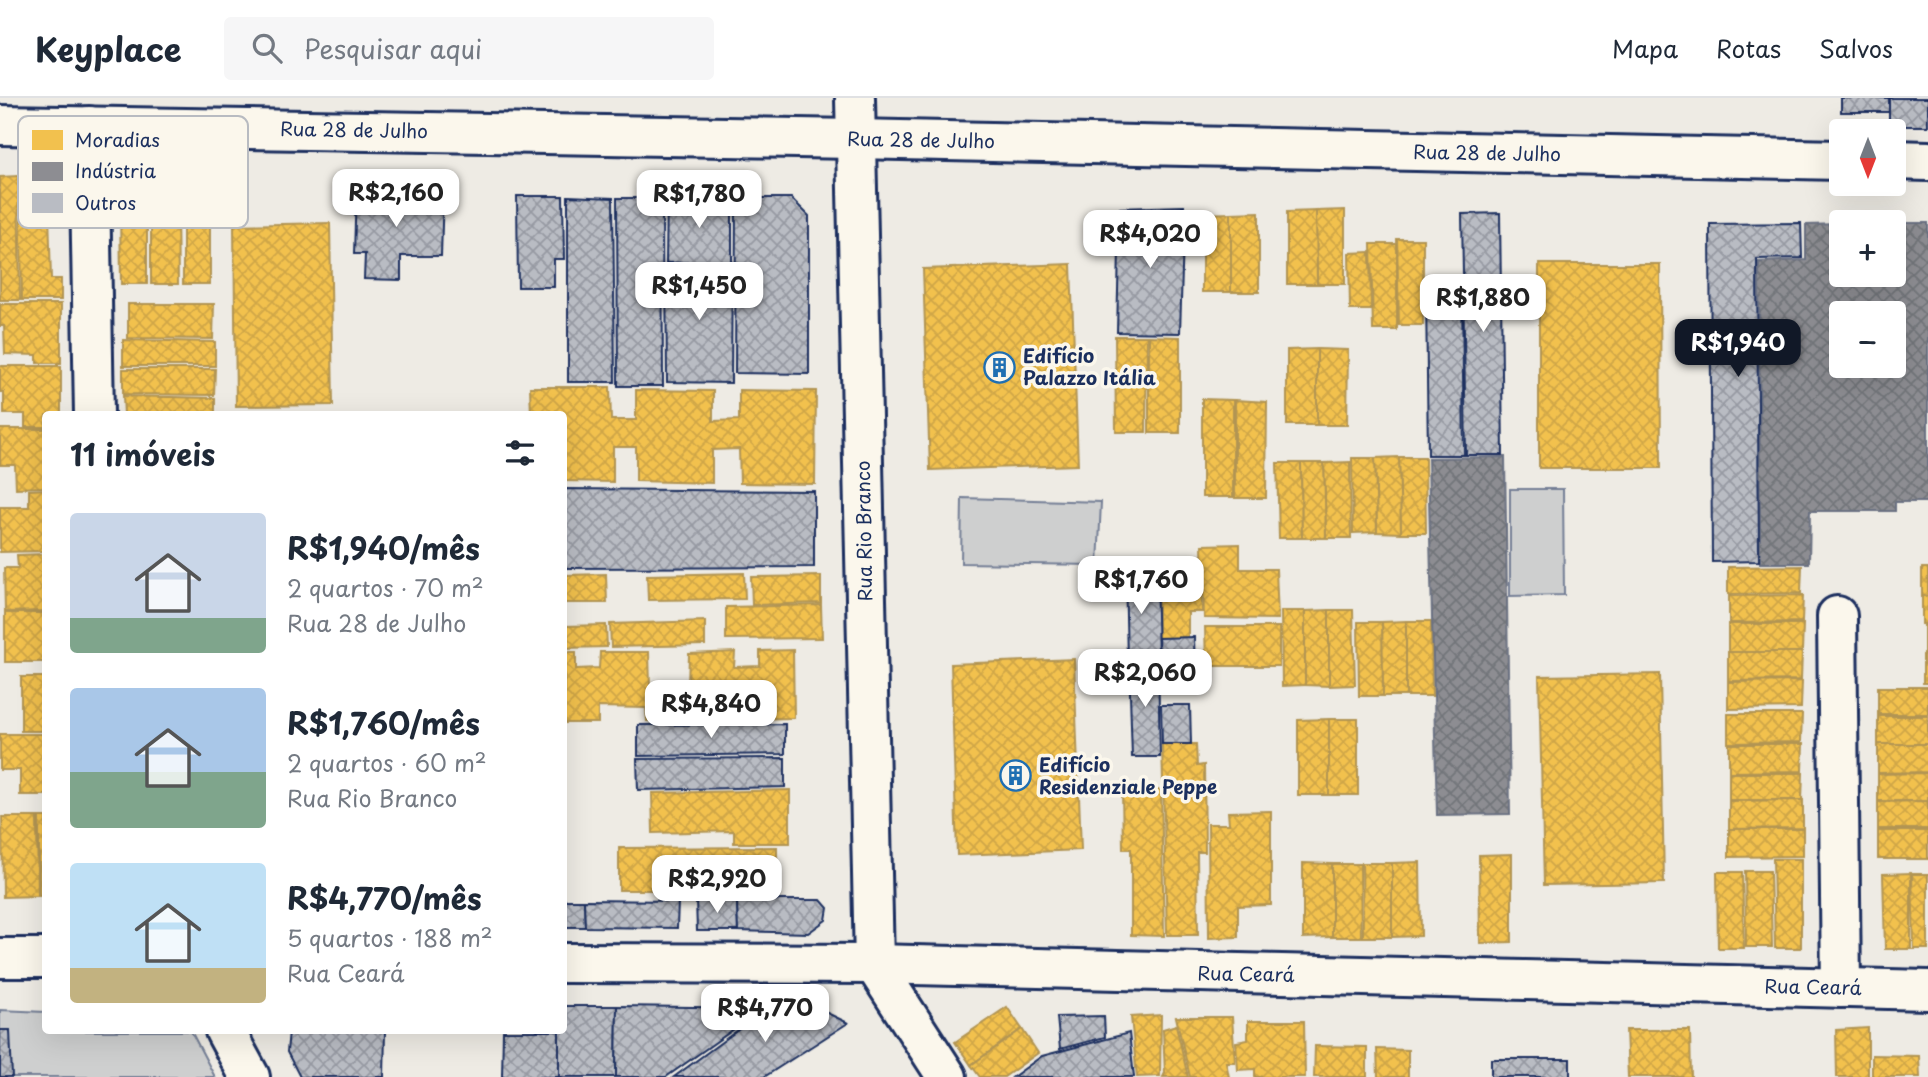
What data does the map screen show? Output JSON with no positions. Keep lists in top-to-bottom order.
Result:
{
  "streets": {
    "street": ["Rua 28 de Julho", "Rua Rio Branco", "Rua Ceará"]
  },
  "crossings": [
    ["Rua 28 de Julho", "Rua Rio Branco"],
    ["Rua Rio Branco", "Rua Ceará"]
  ],
  "places": {
    "building": ["Edifício Palazzo Itália", "Edifício Residenziale Peppe"]
  },
  "legend": ["Moradias", "Indústria", "Outros"],
  "north": "bottom",
  "page": {
    "header": "Keyplace",
    "search": "Pesquisar aqui",
    "nav": ["Mapa", "Rotas", "Salvos"],
    "map_buttons": ["+", "−"],
    "price": [
      "R$2,160",
      "R$1,780",
      "R$4,020",
      "R$1,450",
      "R$1,880",
      "R$1,940",
      "R$1,760",
      "R$2,060",
      "R$4,840",
      "R$2,920",
      "R$4,770"
    ],
    "heading": "11 imóveis",
    "list": [
      {
        "name": "R$1,940/mês",
        "note": "2 quartos · 70 m² · Rua 28 de Julho"
      },
      {
        "name": "R$1,760/mês",
        "note": "2 quartos · 60 m² · Rua Rio Branco"
      },
      {
        "name": "R$4,770/mês",
        "note": "5 quartos · 188 m² · Rua Ceará"
      }
    ]
  }
}
